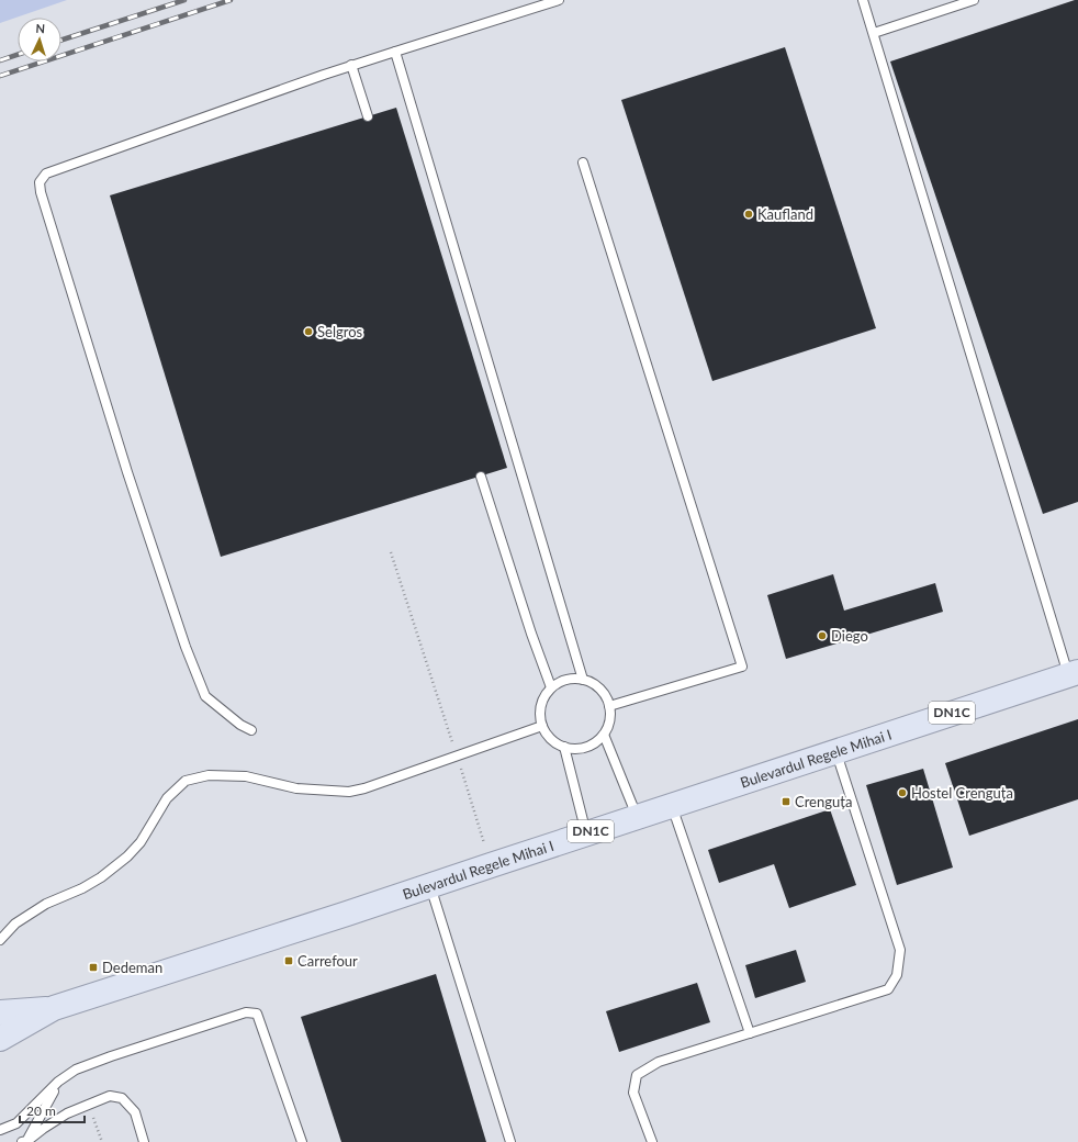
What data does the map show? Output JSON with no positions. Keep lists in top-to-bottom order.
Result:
{
  "streets": {
    "main road": ["DN1C", "Bulevardul Regele Mihai I"]
  },
  "places": {
    "other": [
      "Kaufland",
      "Selgros",
      "Diego",
      "Hostel Crenguța"
    ],
    "transit": ["Crenguța", "Carrefour", "Dedeman"]
  },
  "scale_bar": "20 m",
  "north": "top"
}
